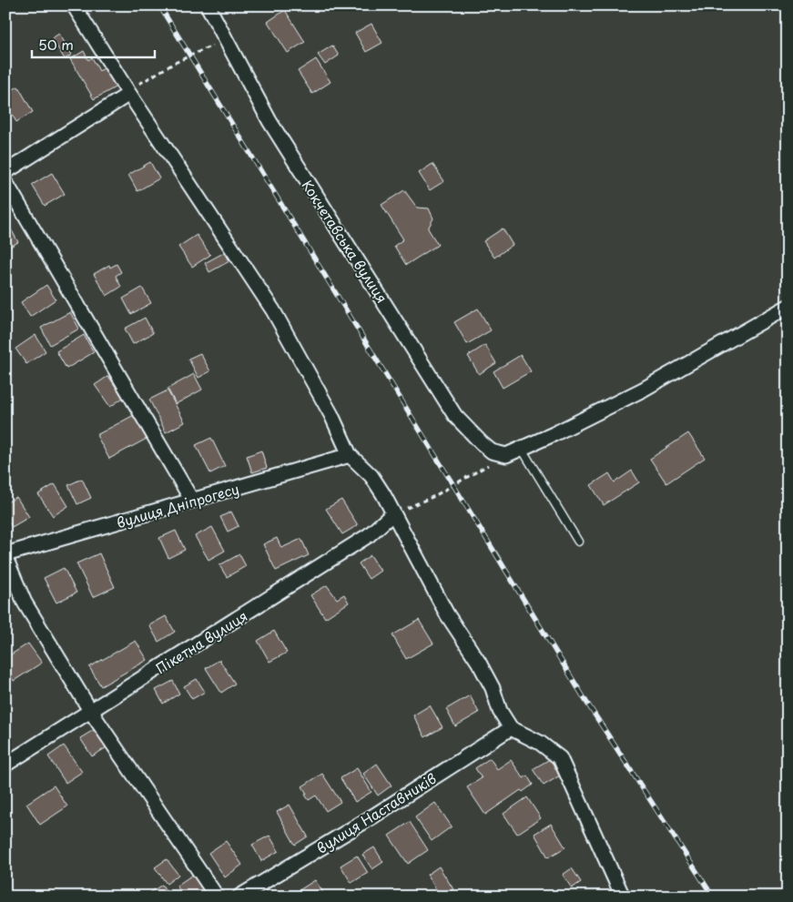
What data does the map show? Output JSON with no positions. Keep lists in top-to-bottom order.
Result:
{
  "streets": {
    "street": [
      "Кокчетавська вулиця",
      "вулиця Дніпрогесу",
      "Пікетна вулиця",
      "вулиця Наставників"
    ]
  },
  "scale_bar": "50 m"
}
